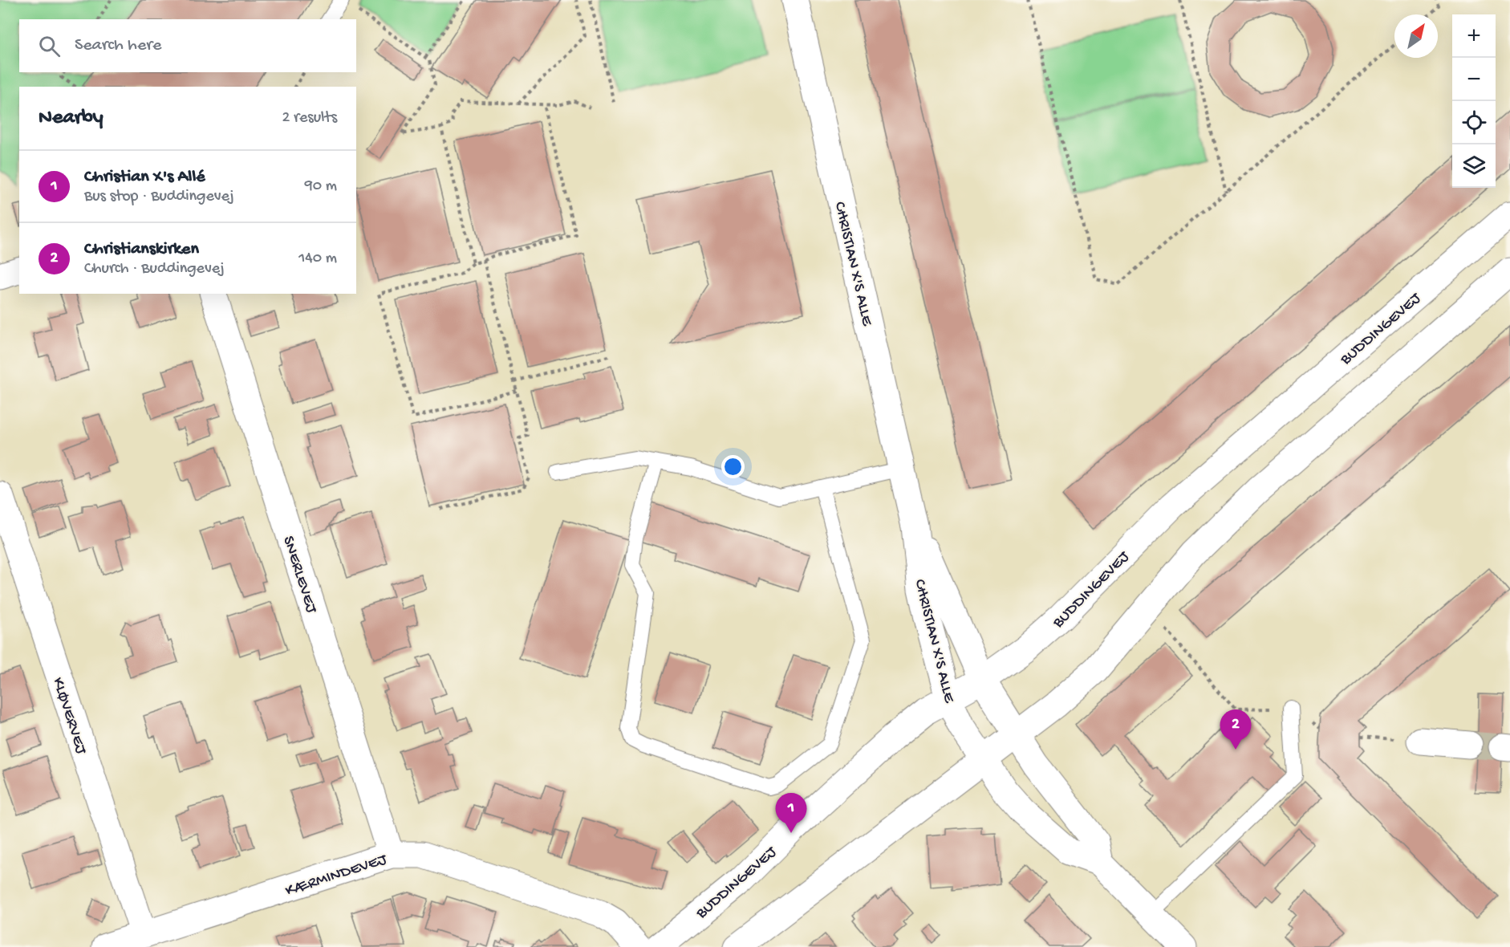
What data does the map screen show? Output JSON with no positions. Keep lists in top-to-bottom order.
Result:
{
  "streets": {
    "street": [
      "CHRISTIAN X'S ALLE",
      "BUDDINGEVEJ",
      "SNERLEVEJ",
      "KLØVERVEJ",
      "KÆRMINDEVEJ"
    ]
  },
  "crossings": [
    ["CHRISTIAN X'S ALLE", "BUDDINGEVEJ"],
    ["SNERLEVEJ", "KÆRMINDEVEJ"],
    ["KLØVERVEJ", "KÆRMINDEVEJ"]
  ],
  "north": "top right",
  "page": {
    "map_buttons": ["+", "−"],
    "search": "Search here",
    "heading": ["Nearby", "2 results"],
    "list": [
      {
        "mark": "1",
        "name": "Christian X's Allé",
        "note": "Bus stop · Buddingevej",
        "value": "90 m"
      },
      {
        "mark": "2",
        "name": "Christianskirken",
        "note": "Church · Buddingevej",
        "value": "140 m"
      }
    ],
    "pins": ["2", "1"]
  }
}
